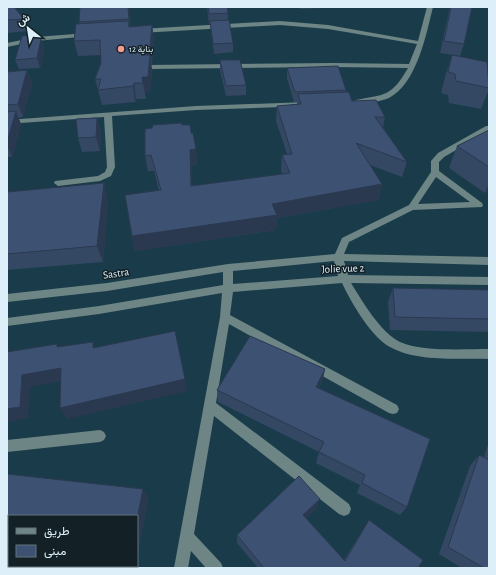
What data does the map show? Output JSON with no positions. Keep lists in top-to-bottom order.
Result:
{
  "streets": {
    "street": ["Jolie vue 2", "Sastra"]
  },
  "crossings": [
    ["Jolie vue 2", "Sastra"]
  ],
  "places": ["بناية 12"],
  "legend": ["طريق", "مبنى"],
  "north": "top left"
}
